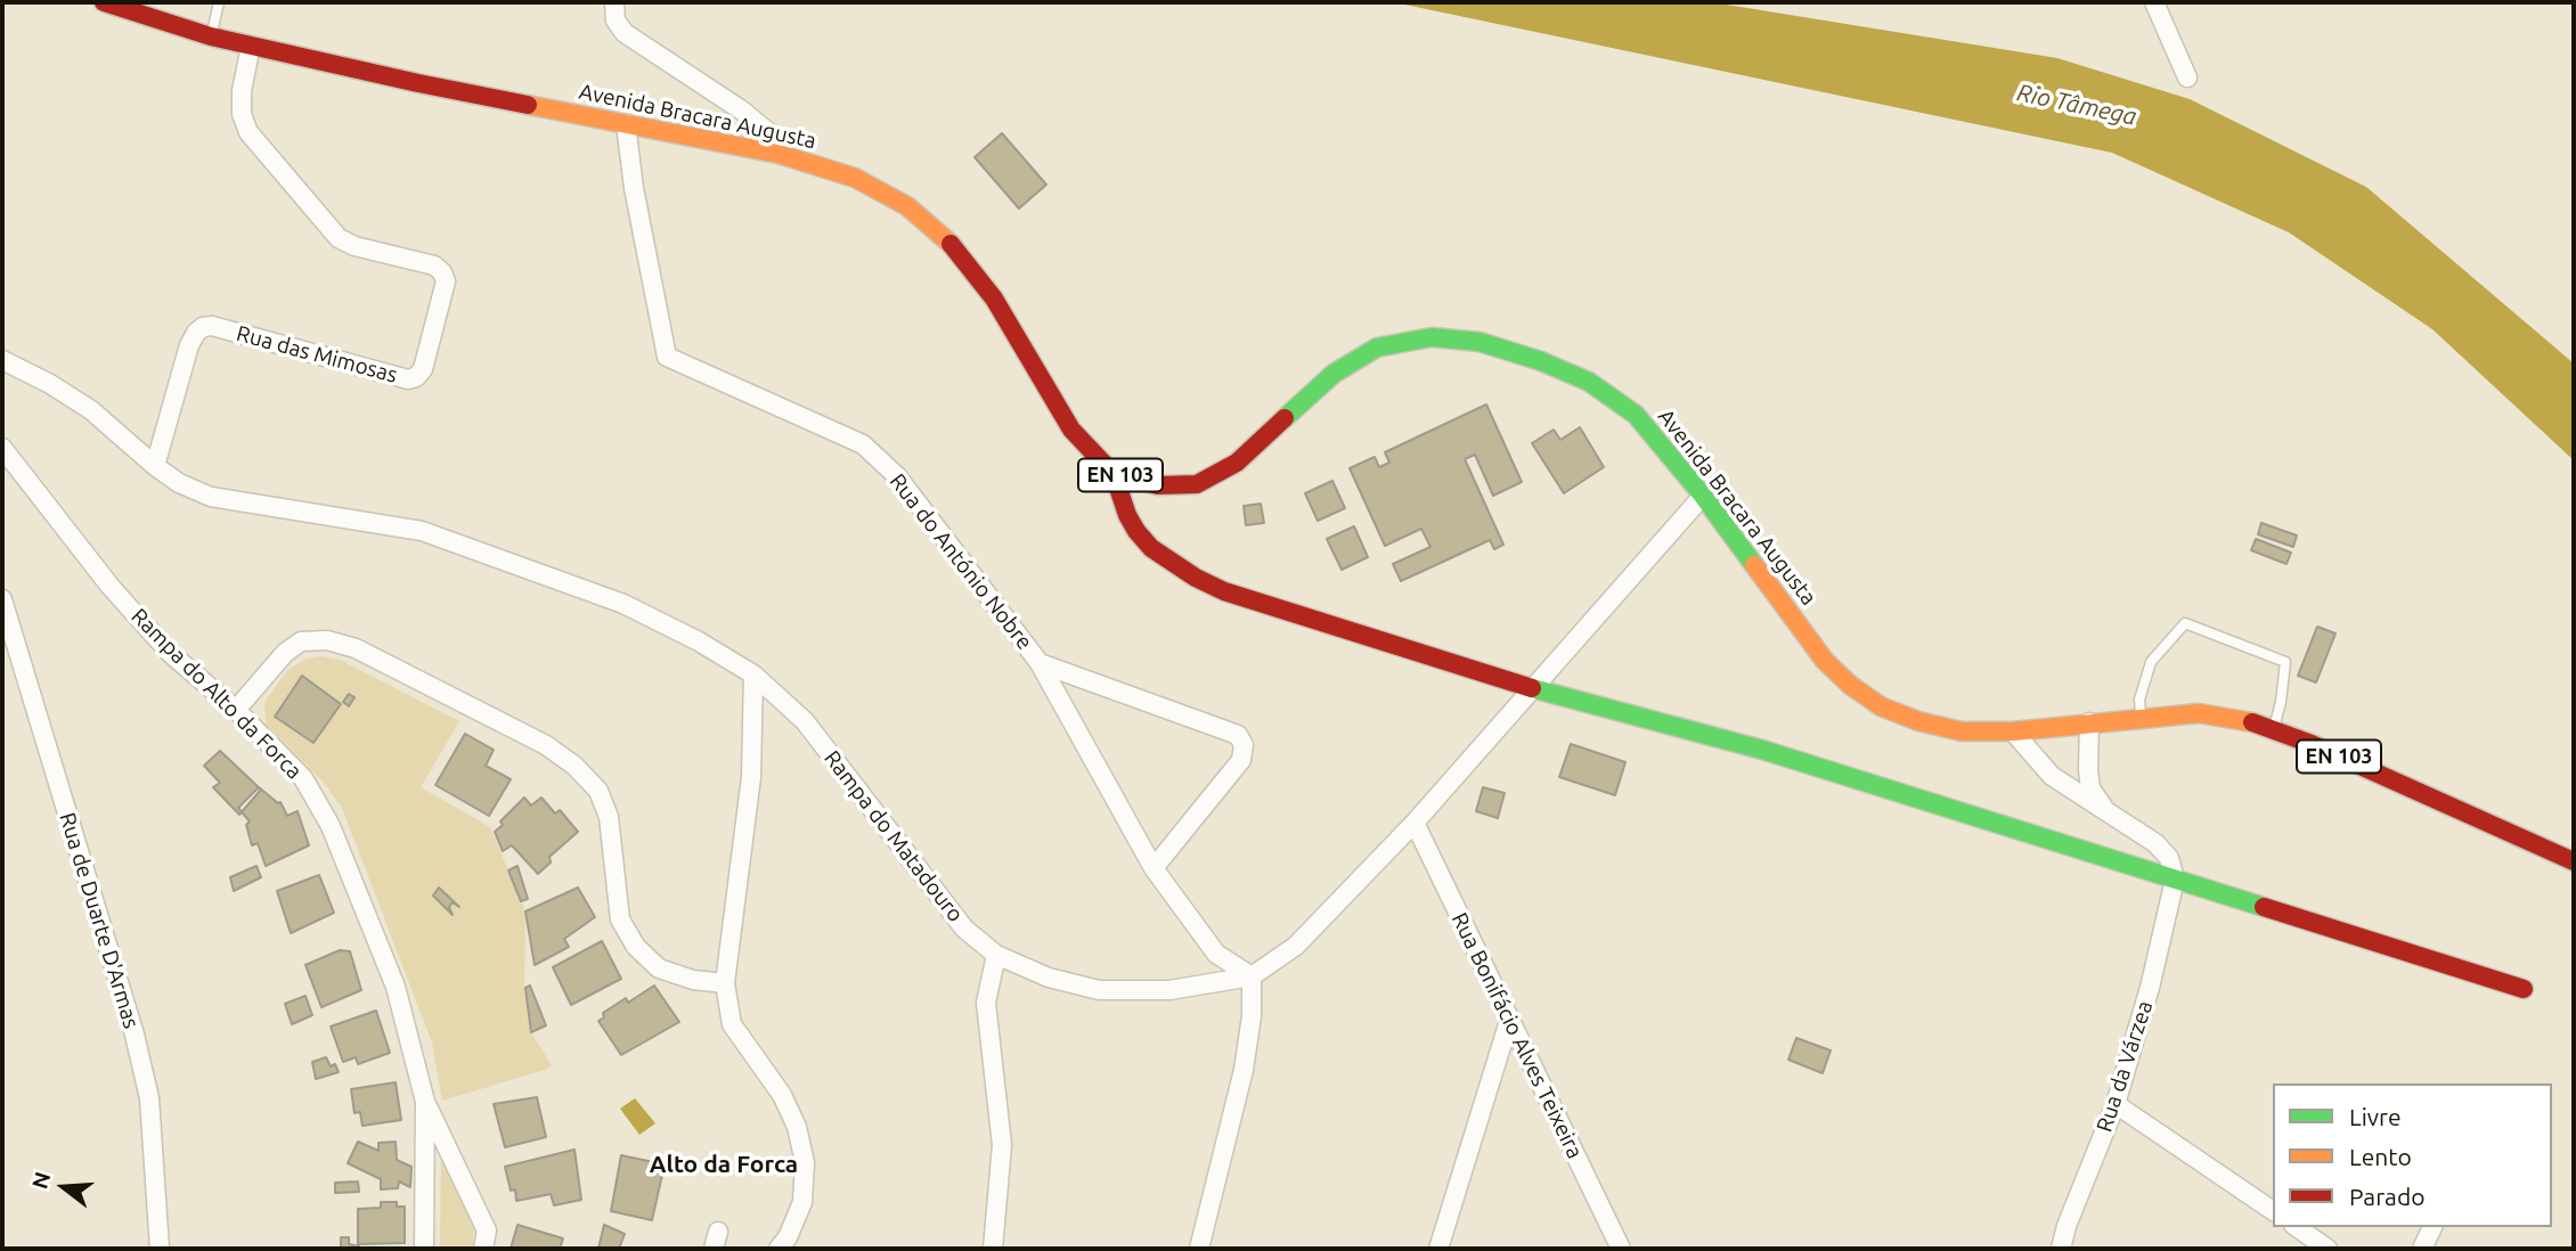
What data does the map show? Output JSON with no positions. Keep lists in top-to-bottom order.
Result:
{
  "streets": {
    "main road": ["Avenida Bracara Augusta", "EN 103"],
    "street": [
      "Rua das Mimosas",
      "Rua do António Nobre",
      "Rampa do Alto da Forca",
      "Rampa do Matadouro",
      "Rua de Duarte D'Armas",
      "Rua Bonifácio Alves Teixeira",
      "Rua da Várzea"
    ]
  },
  "crossings": [
    ["Avenida Bracara Augusta", "Rua das Mimosas"],
    ["Avenida Bracara Augusta", "EN 103"],
    ["Avenida Bracara Augusta", "Rua do António Nobre"],
    ["Avenida Bracara Augusta", "Rampa do Matadouro"],
    ["Rua das Mimosas", "Rampa do Matadouro"],
    ["Rua do António Nobre", "Rampa do Matadouro"],
    ["Rampa do Matadouro", "Rua Bonifácio Alves Teixeira"]
  ],
  "districts": ["Alto da Forca"],
  "water": ["Rio Tâmega"],
  "legend": ["Livre", "Lento", "Parado"],
  "north": "left"
}
